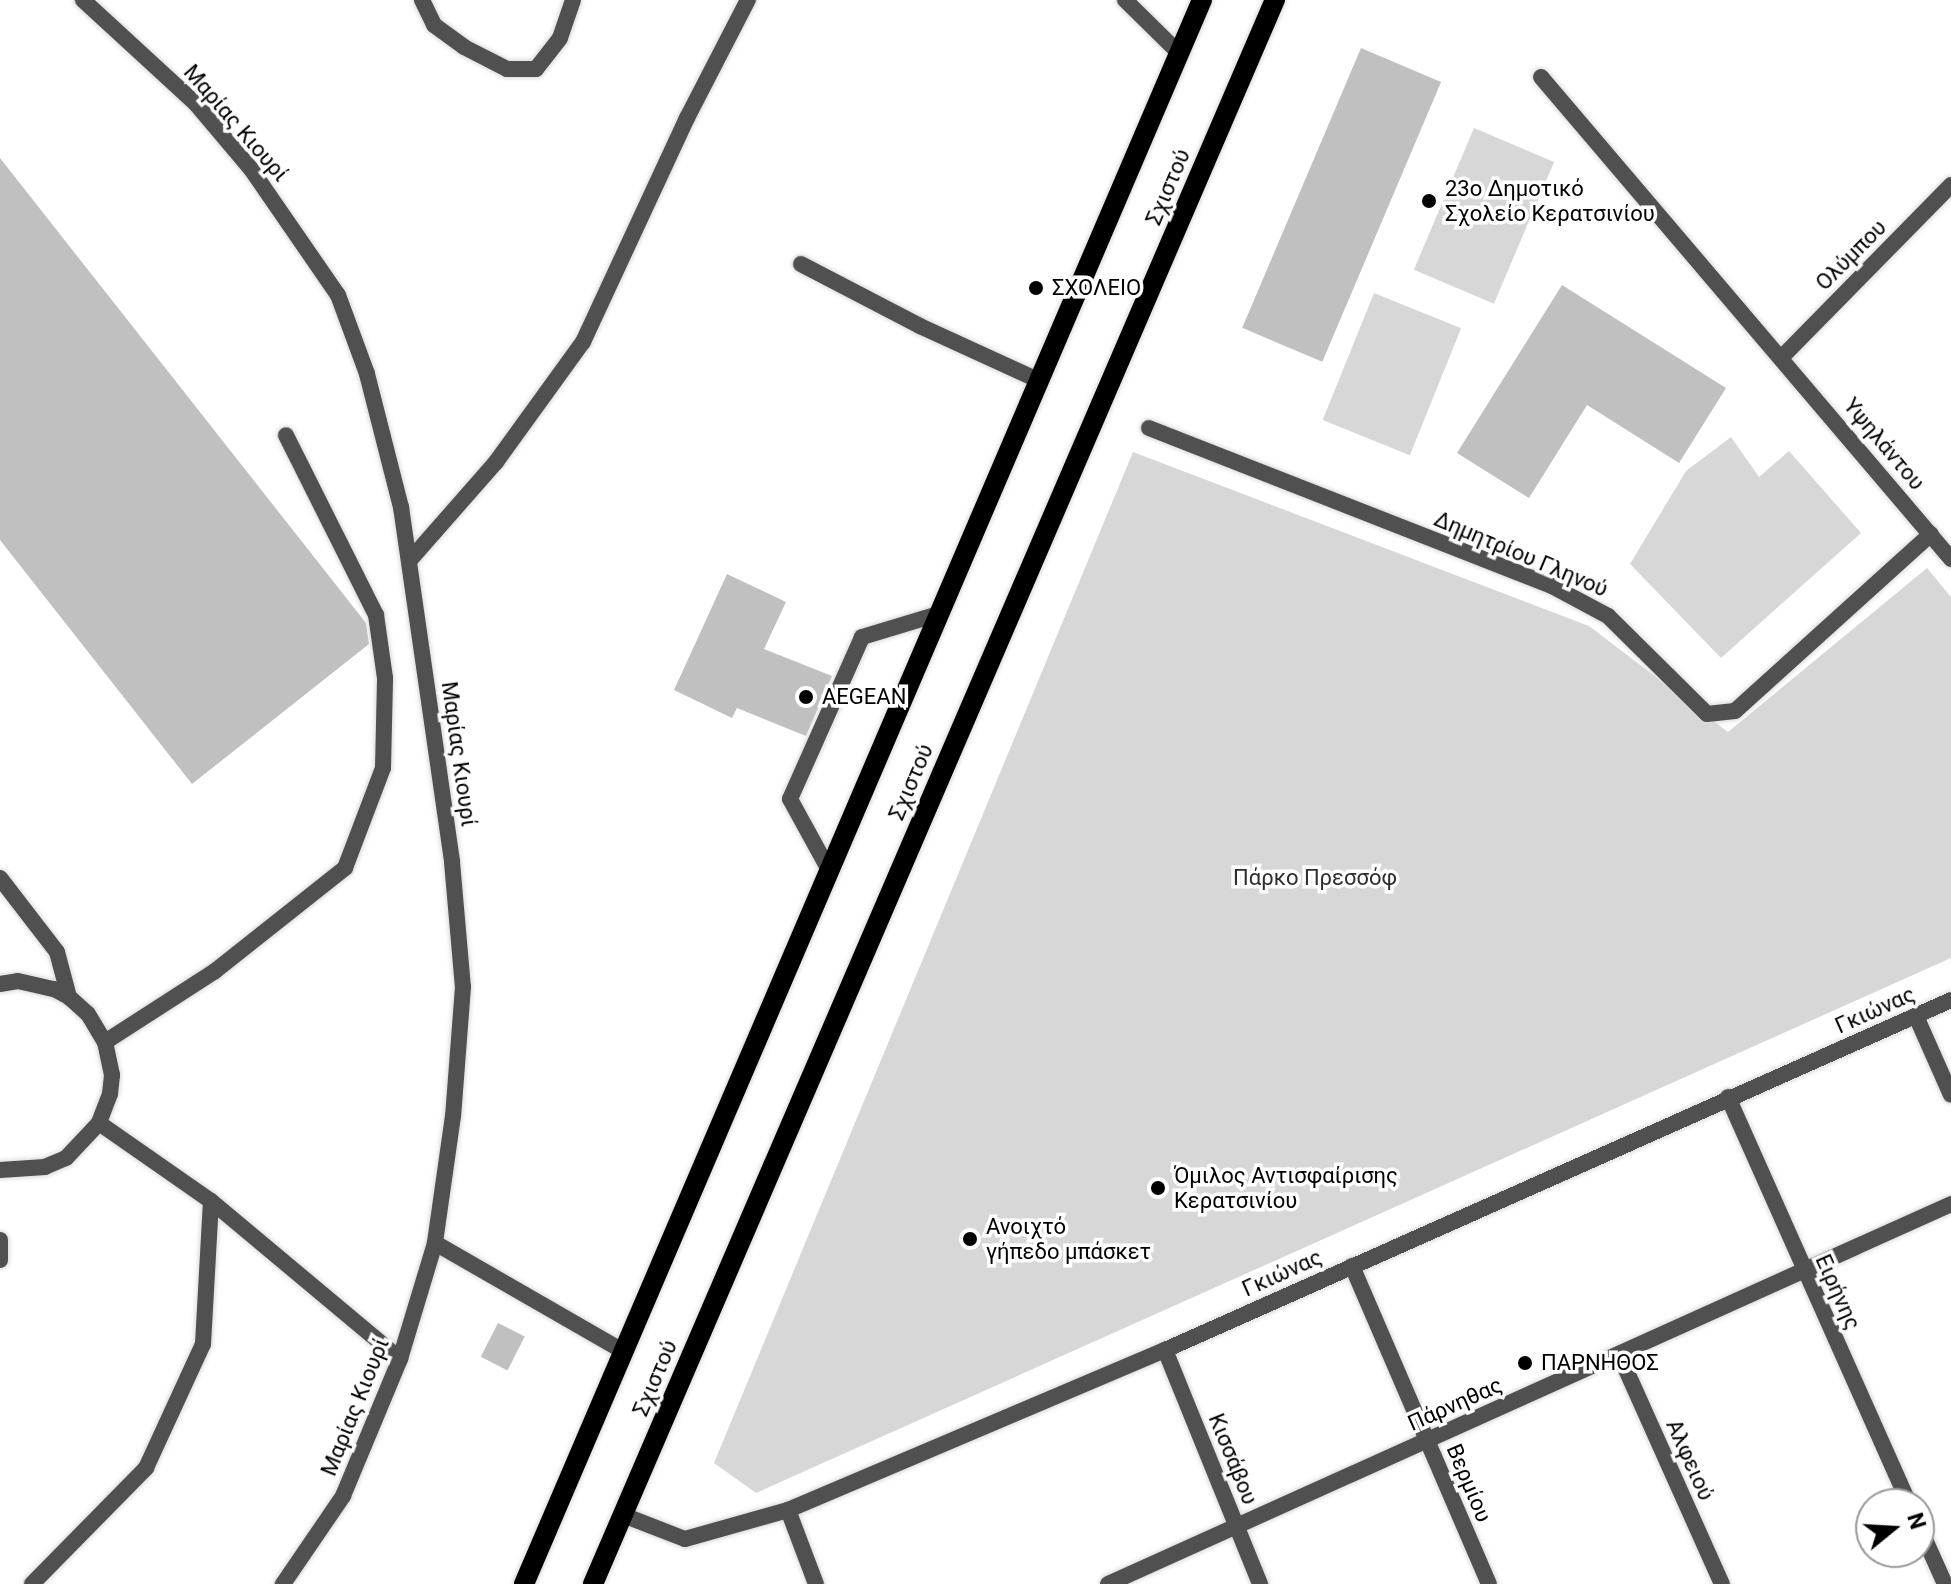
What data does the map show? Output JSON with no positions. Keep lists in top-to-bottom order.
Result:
{
  "streets": {
    "main road": ["Σχιστού"],
    "street": [
      "Μαρίας Κιουρί",
      "Ολύμπου",
      "Υψηλάντου",
      "Δημητρίου Γληνού",
      "Γκιώνας",
      "Ειρήνης",
      "Πάρνηθας",
      "Κισσάβου",
      "Αλφειού",
      "Βερμίου"
    ]
  },
  "crossings": [
    ["Σχιστού", "Γκιώνας"],
    ["Ολύμπου", "Υψηλάντου"],
    ["Υψηλάντου", "Δημητρίου Γληνού"],
    ["Γκιώνας", "Ειρήνης"],
    ["Γκιώνας", "Κισσάβου"],
    ["Γκιώνας", "Βερμίου"],
    ["Ειρήνης", "Πάρνηθας"],
    ["Πάρνηθας", "Κισσάβου"],
    ["Πάρνηθας", "Αλφειού"],
    ["Πάρνηθας", "Βερμίου"]
  ],
  "parks": ["Πάρκο Πρεσσόφ"],
  "places": [
    "23o Δημοτικό Σχολείο Κερατσινίου",
    "ΣΧΟΛΕΙΟ",
    "AEGEAN",
    "Όμιλος Αντισφαίρισης Κερατσινίου",
    "Ανοιχτό γήπεδο μπάσκετ",
    "ΠΑΡΝΗΘΟΣ"
  ],
  "north": "right"
}
